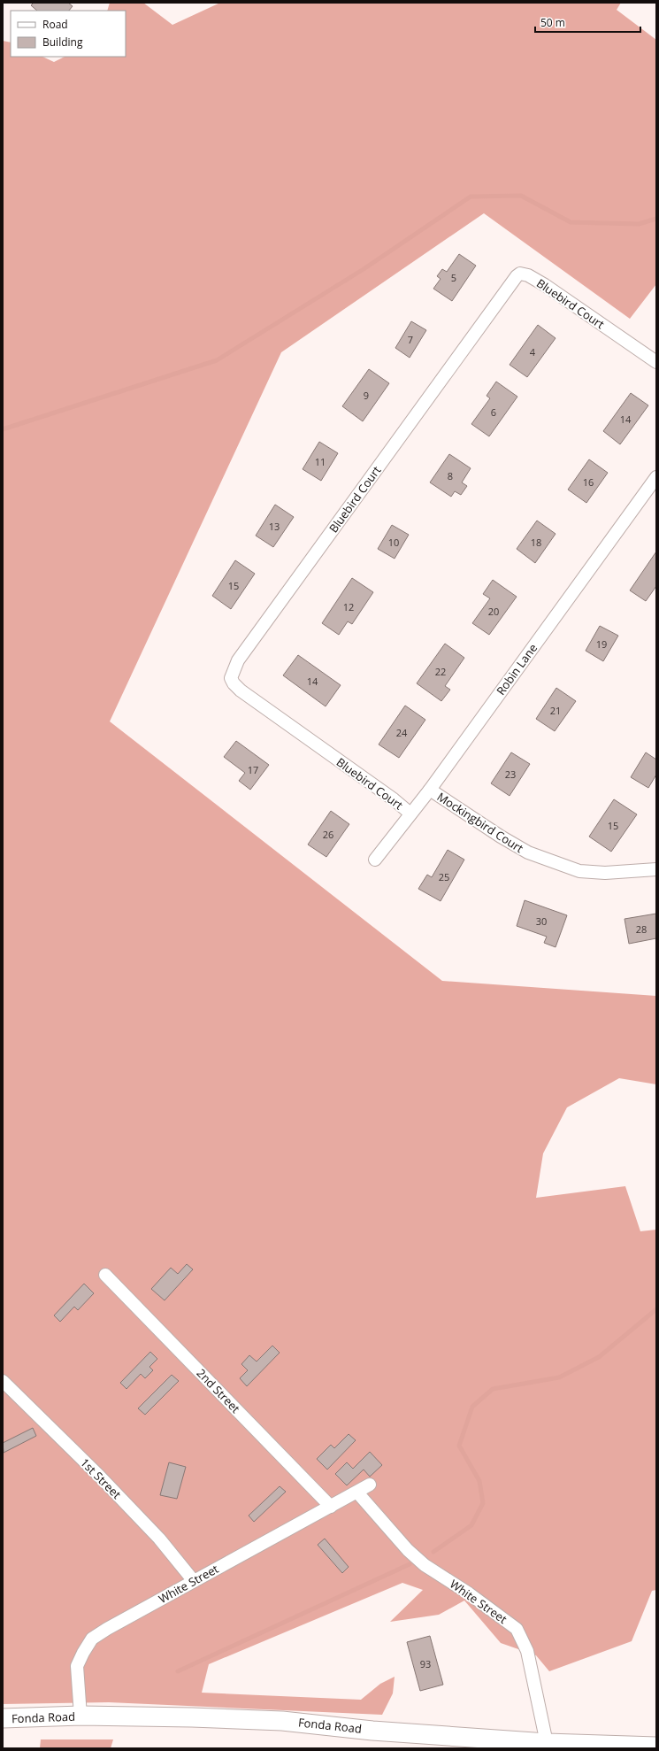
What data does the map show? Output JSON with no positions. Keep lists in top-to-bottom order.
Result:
{
  "streets": {
    "street": [
      "Bluebird Court",
      "Robin Lane",
      "Mockingbird Court",
      "2nd Street",
      "1st Street",
      "White Street",
      "Fonda Road"
    ]
  },
  "crossings": [
    ["Bluebird Court", "Robin Lane"],
    ["Robin Lane", "Mockingbird Court"],
    ["2nd Street", "White Street"],
    ["1st Street", "White Street"],
    ["White Street", "Fonda Road"]
  ],
  "house_numbers": [
    "5",
    "7",
    "4",
    "9",
    "6",
    "14",
    "11",
    "8",
    "16",
    "13",
    "10",
    "18",
    "15",
    "12",
    "20",
    "19",
    "22",
    "14",
    "21",
    "24",
    "17",
    "23",
    "15",
    "26",
    "25",
    "30",
    "28",
    "93"
  ],
  "legend": ["Road", "Building"],
  "scale_bar": "50 m"
}
